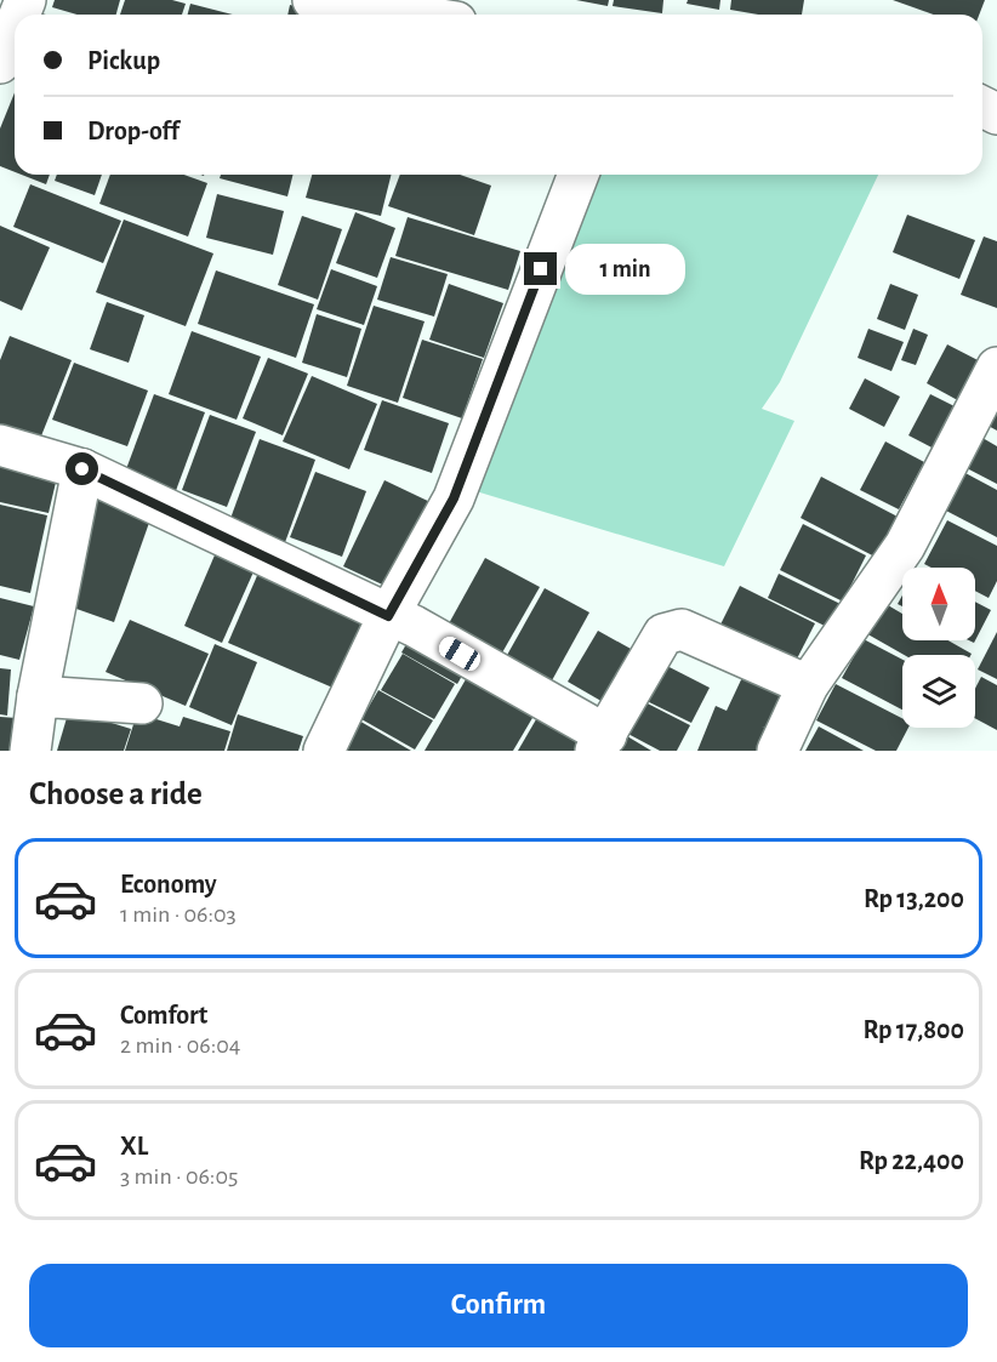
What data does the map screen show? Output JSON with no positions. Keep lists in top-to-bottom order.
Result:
{
  "north": "top",
  "page": {
    "banner": ["Pickup", "Drop-off"],
    "bubble": "1 min",
    "heading": "Choose a ride",
    "list": [
      {
        "name": "Economy",
        "note": "1 min · 06:03",
        "value": "Rp 13,200"
      },
      {
        "name": "Comfort",
        "note": "2 min · 06:04",
        "value": "Rp 17,800"
      },
      {
        "name": "XL",
        "note": "3 min · 06:05",
        "value": "Rp 22,400"
      }
    ],
    "buttons": "Confirm"
  }
}
